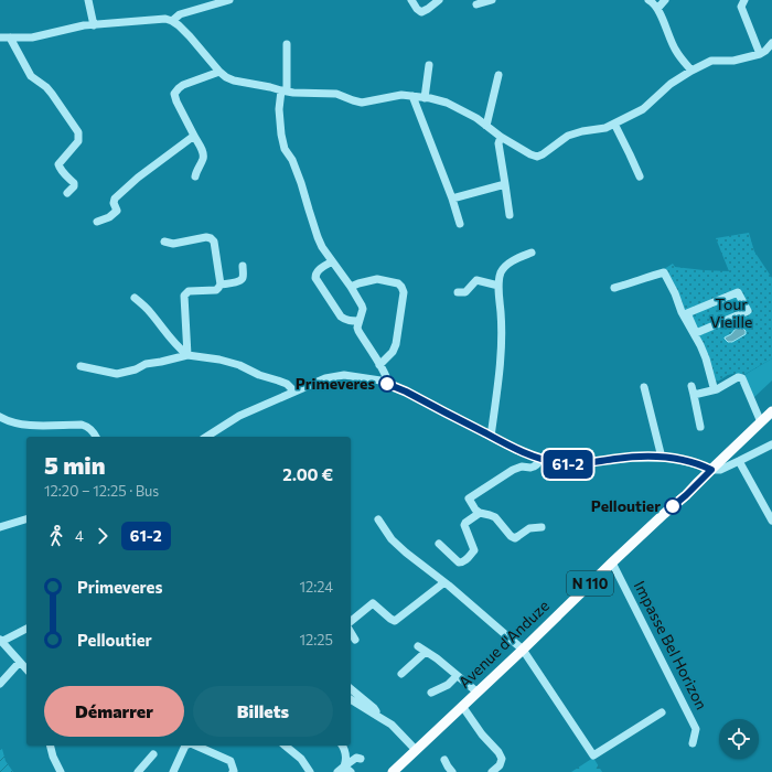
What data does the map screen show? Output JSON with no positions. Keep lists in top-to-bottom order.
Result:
{
  "streets": {
    "main road": ["N 110", "Avenue d'Anduze"],
    "street": ["Impasse Bel Horizon"]
  },
  "crossings": [
    ["Avenue d'Anduze", "Impasse Bel Horizon"]
  ],
  "parks": ["Tour Vieille"],
  "places": ["Primeveres", "Pelloutier"],
  "lines": ["bus line 61-2"],
  "page": {
    "on_map": "61-2",
    "heading": ["5 min", "12:20 – 12:25 · Bus", "2.00 €"],
    "legs": ["4", "61-2"],
    "list": [
      {
        "name": "Primeveres",
        "value": "12:24"
      },
      {
        "name": "Pelloutier",
        "value": "12:25"
      }
    ],
    "buttons": ["Démarrer", "Billets"]
  }
}
